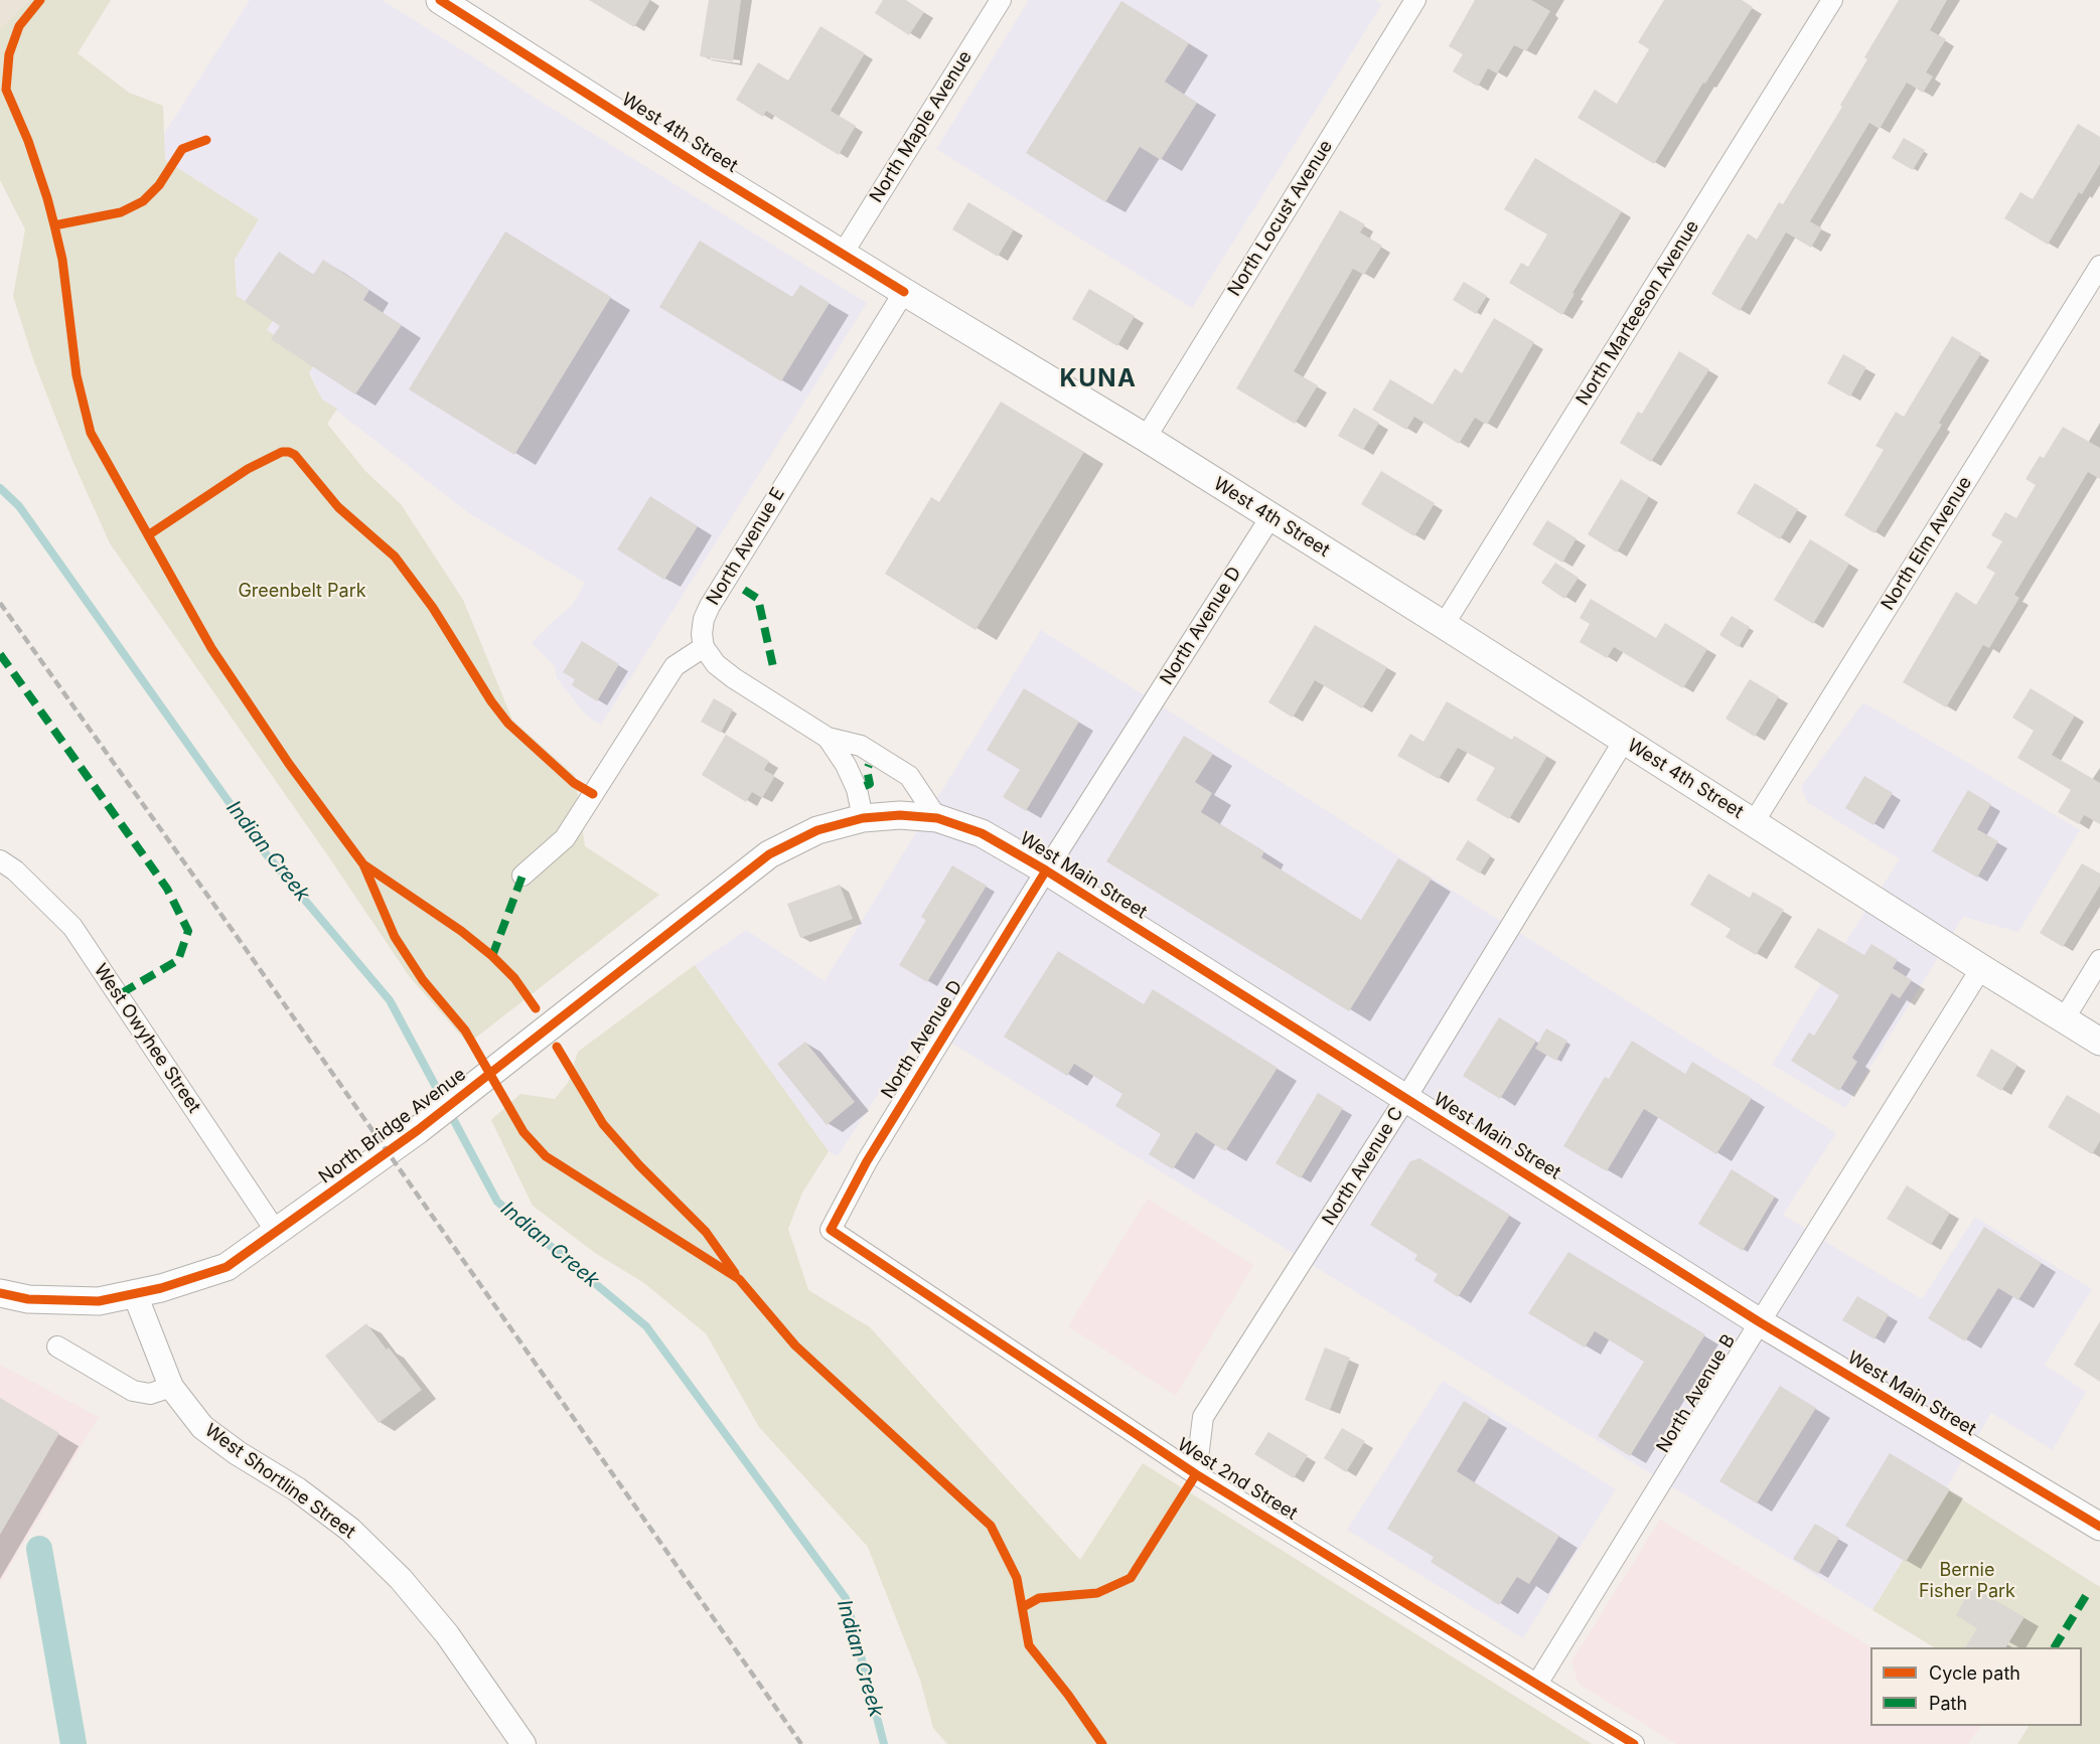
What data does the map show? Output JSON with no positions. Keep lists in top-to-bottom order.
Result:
{
  "streets": {
    "main road": ["West 4th Street", "West Main Street", "North Bridge Avenue"],
    "street": [
      "North Maple Avenue",
      "North Locust Avenue",
      "North Marteeson Avenue",
      "North Elm Avenue",
      "North Avenue E",
      "North Avenue D",
      "West Owyhee Street",
      "North Avenue C",
      "North Avenue B",
      "West 2nd Street",
      "West Shortline Street"
    ]
  },
  "crossings": [
    ["North Maple Avenue", "West 4th Street"],
    ["West 4th Street", "North Locust Avenue"],
    ["West 4th Street", "North Marteeson Avenue"],
    ["West 4th Street", "North Elm Avenue"],
    ["West 4th Street", "North Avenue E"],
    ["West 4th Street", "North Avenue D"],
    ["West 4th Street", "North Avenue C"],
    ["West 4th Street", "North Avenue B"],
    ["North Avenue D", "West Main Street"],
    ["North Avenue D", "West 2nd Street"],
    ["West Main Street", "North Bridge Avenue"],
    ["West Main Street", "North Avenue C"],
    ["West Main Street", "North Avenue B"],
    ["West Owyhee Street", "North Bridge Avenue"],
    ["North Bridge Avenue", "West Shortline Street"],
    ["North Avenue C", "West 2nd Street"],
    ["North Avenue B", "West 2nd Street"]
  ],
  "districts": ["KUNA"],
  "water": ["Indian Creek"],
  "parks": ["Greenbelt Park", "Bernie Fisher Park"],
  "legend": ["Cycle path", "Path"]
}
